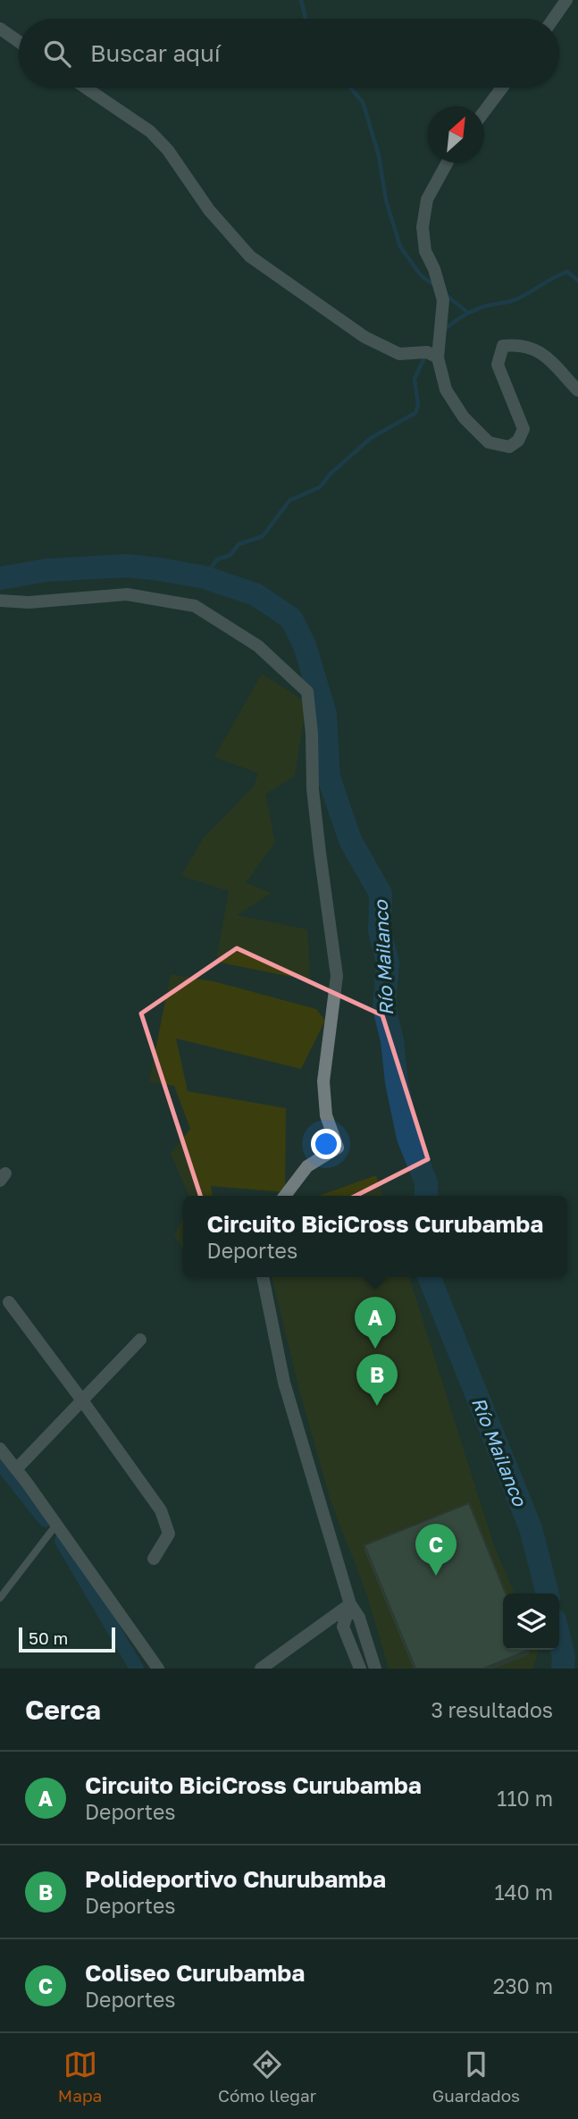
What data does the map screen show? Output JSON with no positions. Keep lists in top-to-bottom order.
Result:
{
  "water": ["Río Mailanco"],
  "scale_bar": "50 m",
  "north": "top right",
  "page": {
    "search": "Buscar aquí",
    "popup": ["Circuito BiciCross Curubamba", "Deportes"],
    "pins": ["A", "B", "C"],
    "scale": "50 m",
    "heading": ["Cerca", "3 resultados"],
    "list": [
      {
        "mark": "A",
        "name": "Circuito BiciCross Curubamba",
        "note": "Deportes",
        "value": "110 m"
      },
      {
        "mark": "B",
        "name": "Polideportivo Churubamba",
        "note": "Deportes",
        "value": "140 m"
      },
      {
        "mark": "C",
        "name": "Coliseo Curubamba",
        "note": "Deportes",
        "value": "230 m"
      }
    ],
    "nav": ["Mapa", "Cómo llegar", "Guardados"]
  }
}
